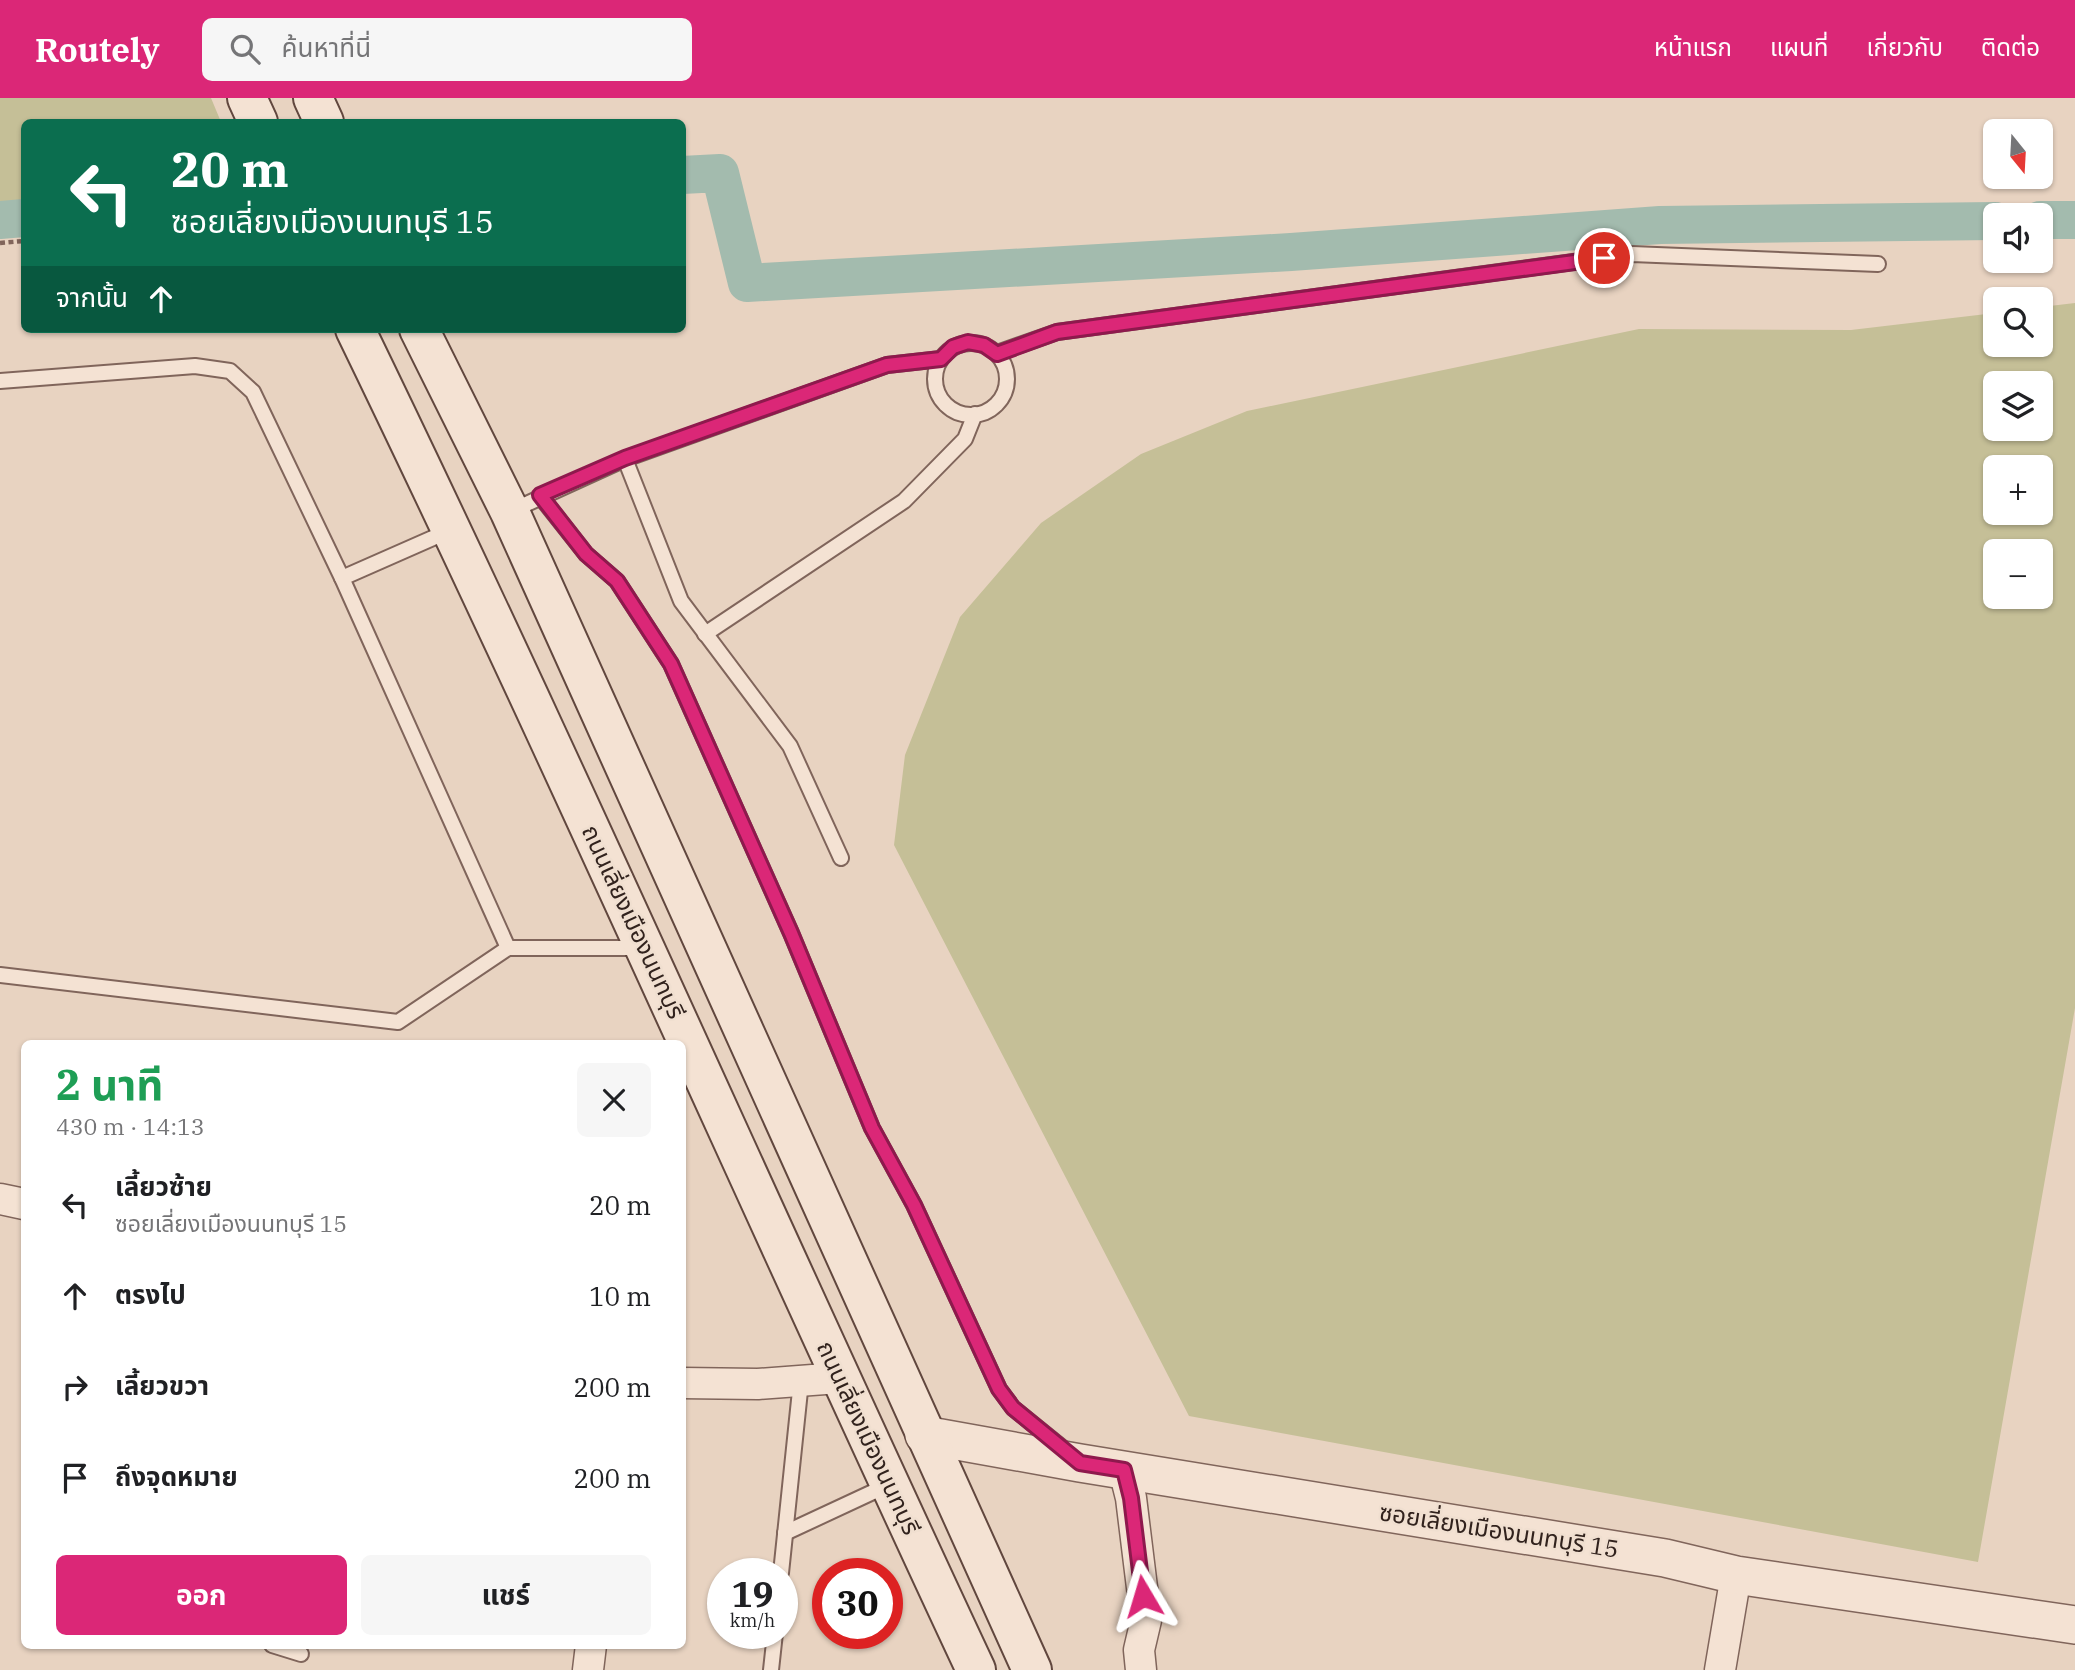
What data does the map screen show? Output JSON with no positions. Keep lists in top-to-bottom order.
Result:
{
  "streets": {
    "main road": ["ถนนเลี่ยงเมืองนนทบุรี"],
    "street": ["ซอยเลี่ยงเมืองนนทบุรี 15"]
  },
  "north": "bottom",
  "page": {
    "header": "Routely",
    "search": "ค้นหาที่นี่",
    "nav": [
      "หน้าแรก",
      "แผนที่",
      "เกี่ยวกับ",
      "ติดต่อ"
    ],
    "map_buttons": ["+", "−"],
    "turn": ["20 m", "ซอยเลี่ยงเมืองนนทบุรี 15"],
    "then": "จากนั้น",
    "heading": ["2 นาที", "430 m · 14:13"],
    "list": [
      {
        "name": "เลี้ยวซ้าย",
        "note": "ซอยเลี่ยงเมืองนนทบุรี 15",
        "value": "20 m"
      },
      {
        "name": "ตรงไป",
        "value": "10 m"
      },
      {
        "name": "เลี้ยวขวา",
        "value": "200 m"
      },
      {
        "name": "ถึงจุดหมาย",
        "value": "200 m"
      }
    ],
    "buttons": ["ออก", "แชร์"],
    "speed": "19 km/h",
    "limit": "30"
  }
}
